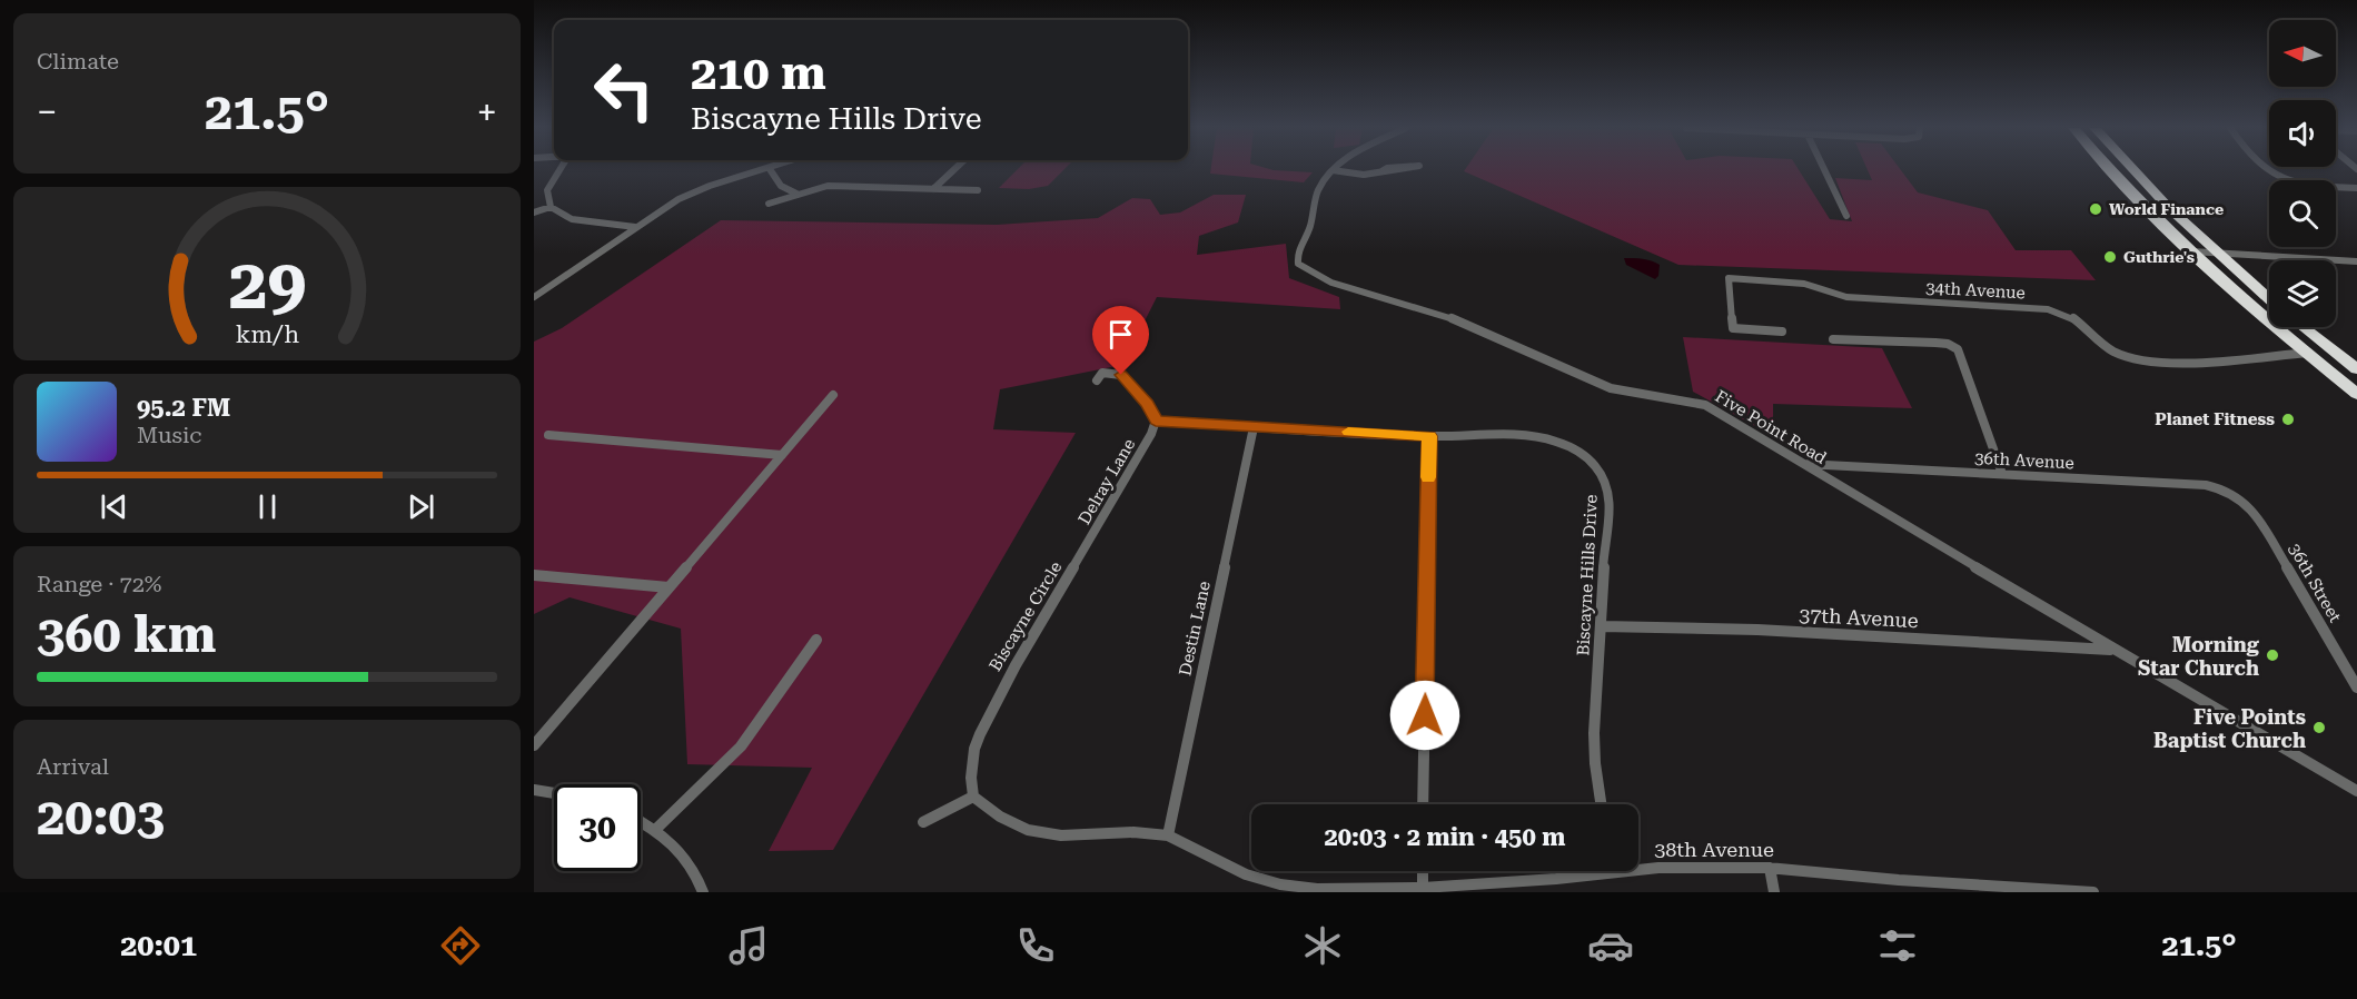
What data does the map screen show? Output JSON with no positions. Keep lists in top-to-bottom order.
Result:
{
  "streets": {
    "street": [
      "34th Avenue",
      "Five Point Road",
      "36th Avenue",
      "Delray Lane",
      "Biscayne Hills Drive",
      "36th Street",
      "Biscayne Circle",
      "37th Avenue",
      "Destin Lane",
      "38th Avenue"
    ]
  },
  "crossings": [
    ["Five Point Road", "36th Avenue"],
    ["Five Point Road", "37th Avenue"],
    ["36th Avenue", "36th Street"],
    ["Delray Lane", "Biscayne Hills Drive"],
    ["Delray Lane", "Biscayne Circle"],
    ["Biscayne Hills Drive", "37th Avenue"],
    ["Biscayne Hills Drive", "Destin Lane"],
    ["Biscayne Circle", "38th Avenue"],
    ["Destin Lane", "38th Avenue"]
  ],
  "places": [
    "World Finance",
    "Guthrie's",
    "Planet Fitness",
    "Morning Star Church",
    "Five Points Baptist Church"
  ],
  "north": "left",
  "page": {
    "tile": [
      "Climate",
      ["Range · 72%", "360 km"],
      ["Arrival", "20:03"]
    ],
    "turn": ["210 m", "Biscayne Hills Drive"],
    "heat": ["−", "21.5°", "+"],
    "song": ["95.2 FM", "Music"],
    "limit": "30",
    "trip": "20:03 · 2 min · 450 m",
    "tabs": ["20:01", "21.5°"],
    "gauge": ["29", "km/h"]
  }
}
